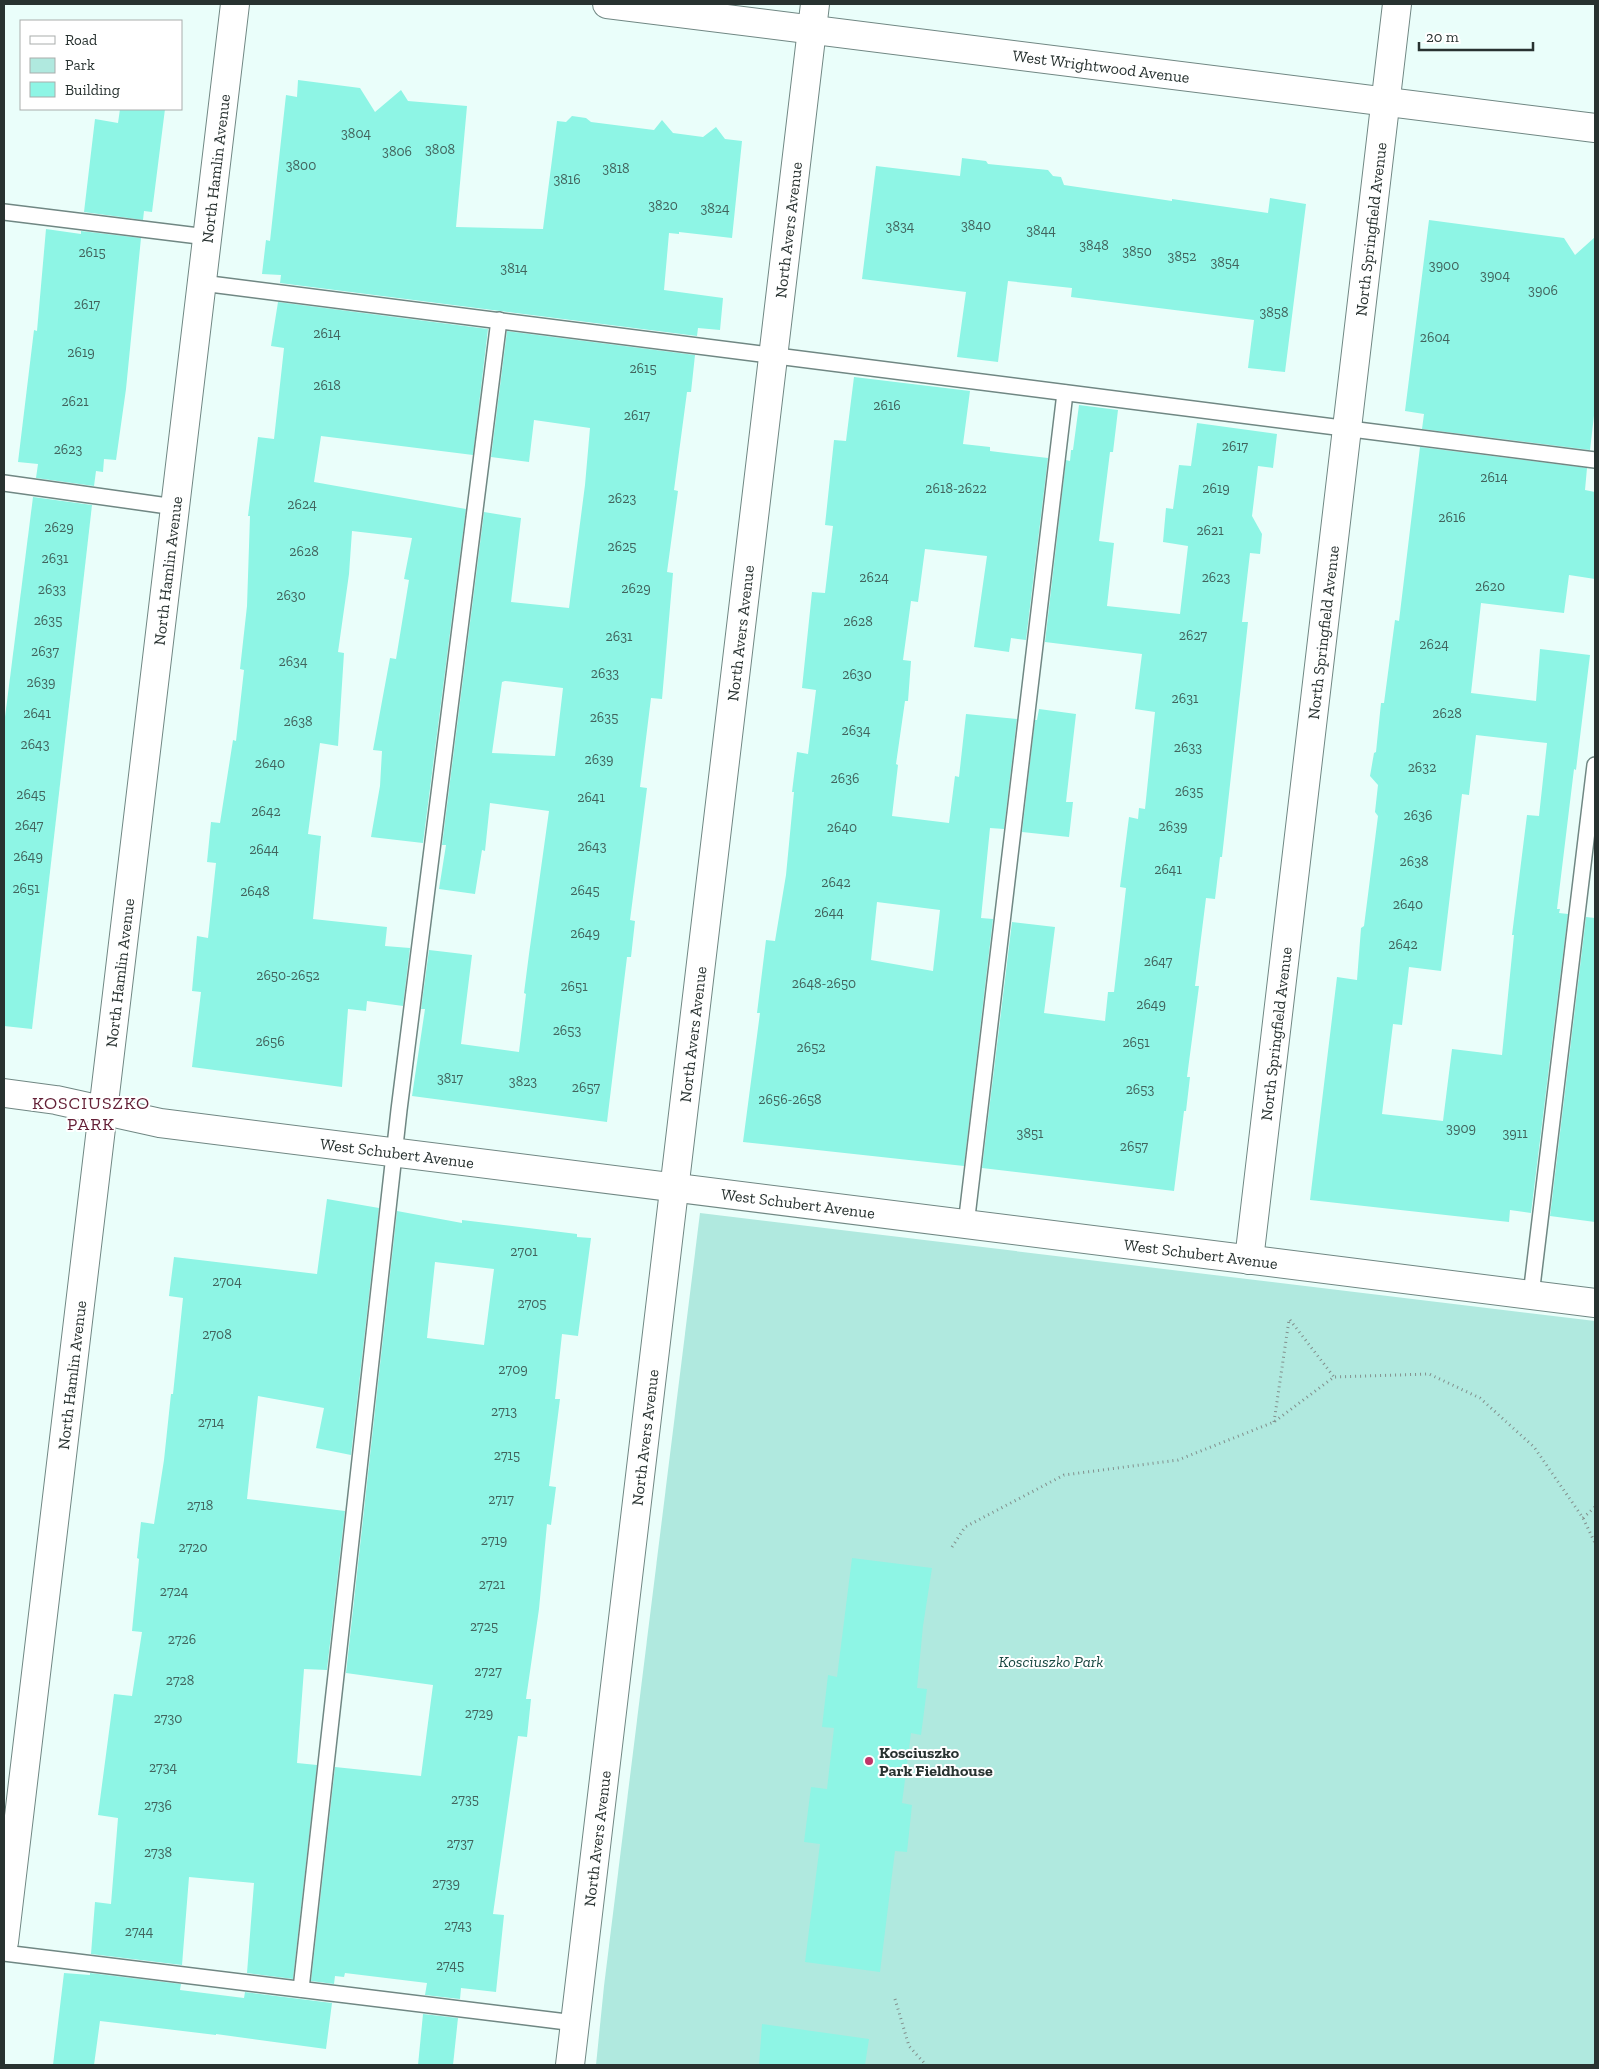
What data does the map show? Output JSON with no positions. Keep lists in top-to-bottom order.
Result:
{
  "streets": {
    "street": [
      "West Wrightwood Avenue",
      "North Hamlin Avenue",
      "North Avers Avenue",
      "North Springfield Avenue",
      "West Schubert Avenue"
    ]
  },
  "crossings": [
    ["West Wrightwood Avenue", "North Avers Avenue"],
    ["West Wrightwood Avenue", "North Springfield Avenue"],
    ["North Hamlin Avenue", "West Schubert Avenue"],
    ["North Avers Avenue", "West Schubert Avenue"],
    ["North Springfield Avenue", "West Schubert Avenue"]
  ],
  "districts": ["KOSCIUSZKO PARK"],
  "parks": ["Kosciuszko Park"],
  "places": ["Kosciuszko Park Fieldhouse"],
  "house_numbers": [
    "3804",
    "3808",
    "3806",
    "3800",
    "3818",
    "3816",
    "3820",
    "3824",
    "3840",
    "3834",
    "3844",
    "3848",
    "3850",
    "2615",
    "3852",
    "3854",
    "3900",
    "3814",
    "3904",
    "3906",
    "2617",
    "3858",
    "2614",
    "2604",
    "2619",
    "2615",
    "2618",
    "2621",
    "2616",
    "2617",
    "2617",
    "2623",
    "2614",
    "2618-2622",
    "2619",
    "2623",
    "2624",
    "2616",
    "2629",
    "2621",
    "2625",
    "2628",
    "2631",
    "2624",
    "2623",
    "2620",
    "2629",
    "2633",
    "2630",
    "2635",
    "2628",
    "2627",
    "2631",
    "2624",
    "2637",
    "2634",
    "2633",
    "2630",
    "2639",
    "2631",
    "2641",
    "2628",
    "2635",
    "2638",
    "2634",
    "2643",
    "2633",
    "2639",
    "2640",
    "2632",
    "2636",
    "2635",
    "2645",
    "2641",
    "2642",
    "2636",
    "2647",
    "2639",
    "2640",
    "2643",
    "2644",
    "2649",
    "2638",
    "2641",
    "2642",
    "2651",
    "2645",
    "2648",
    "2640",
    "2644",
    "2649",
    "2642",
    "2647",
    "2650-2652",
    "2648-2650",
    "2651",
    "2649",
    "2653",
    "2656",
    "2651",
    "2652",
    "3817",
    "3823",
    "2657",
    "2653",
    "2656-2658",
    "3909",
    "3851",
    "3911",
    "2657",
    "2701",
    "2704",
    "2705",
    "2708",
    "2709",
    "2713",
    "2714",
    "2715",
    "2717",
    "2718",
    "2719",
    "2720",
    "2721",
    "2724",
    "2725",
    "2726",
    "2727",
    "2728",
    "2729",
    "2730",
    "2734",
    "2735",
    "2736",
    "2737",
    "2738",
    "2739",
    "2743",
    "2744",
    "2745"
  ],
  "legend": ["Road", "Park", "Building"],
  "scale_bar": "20 m"
}
